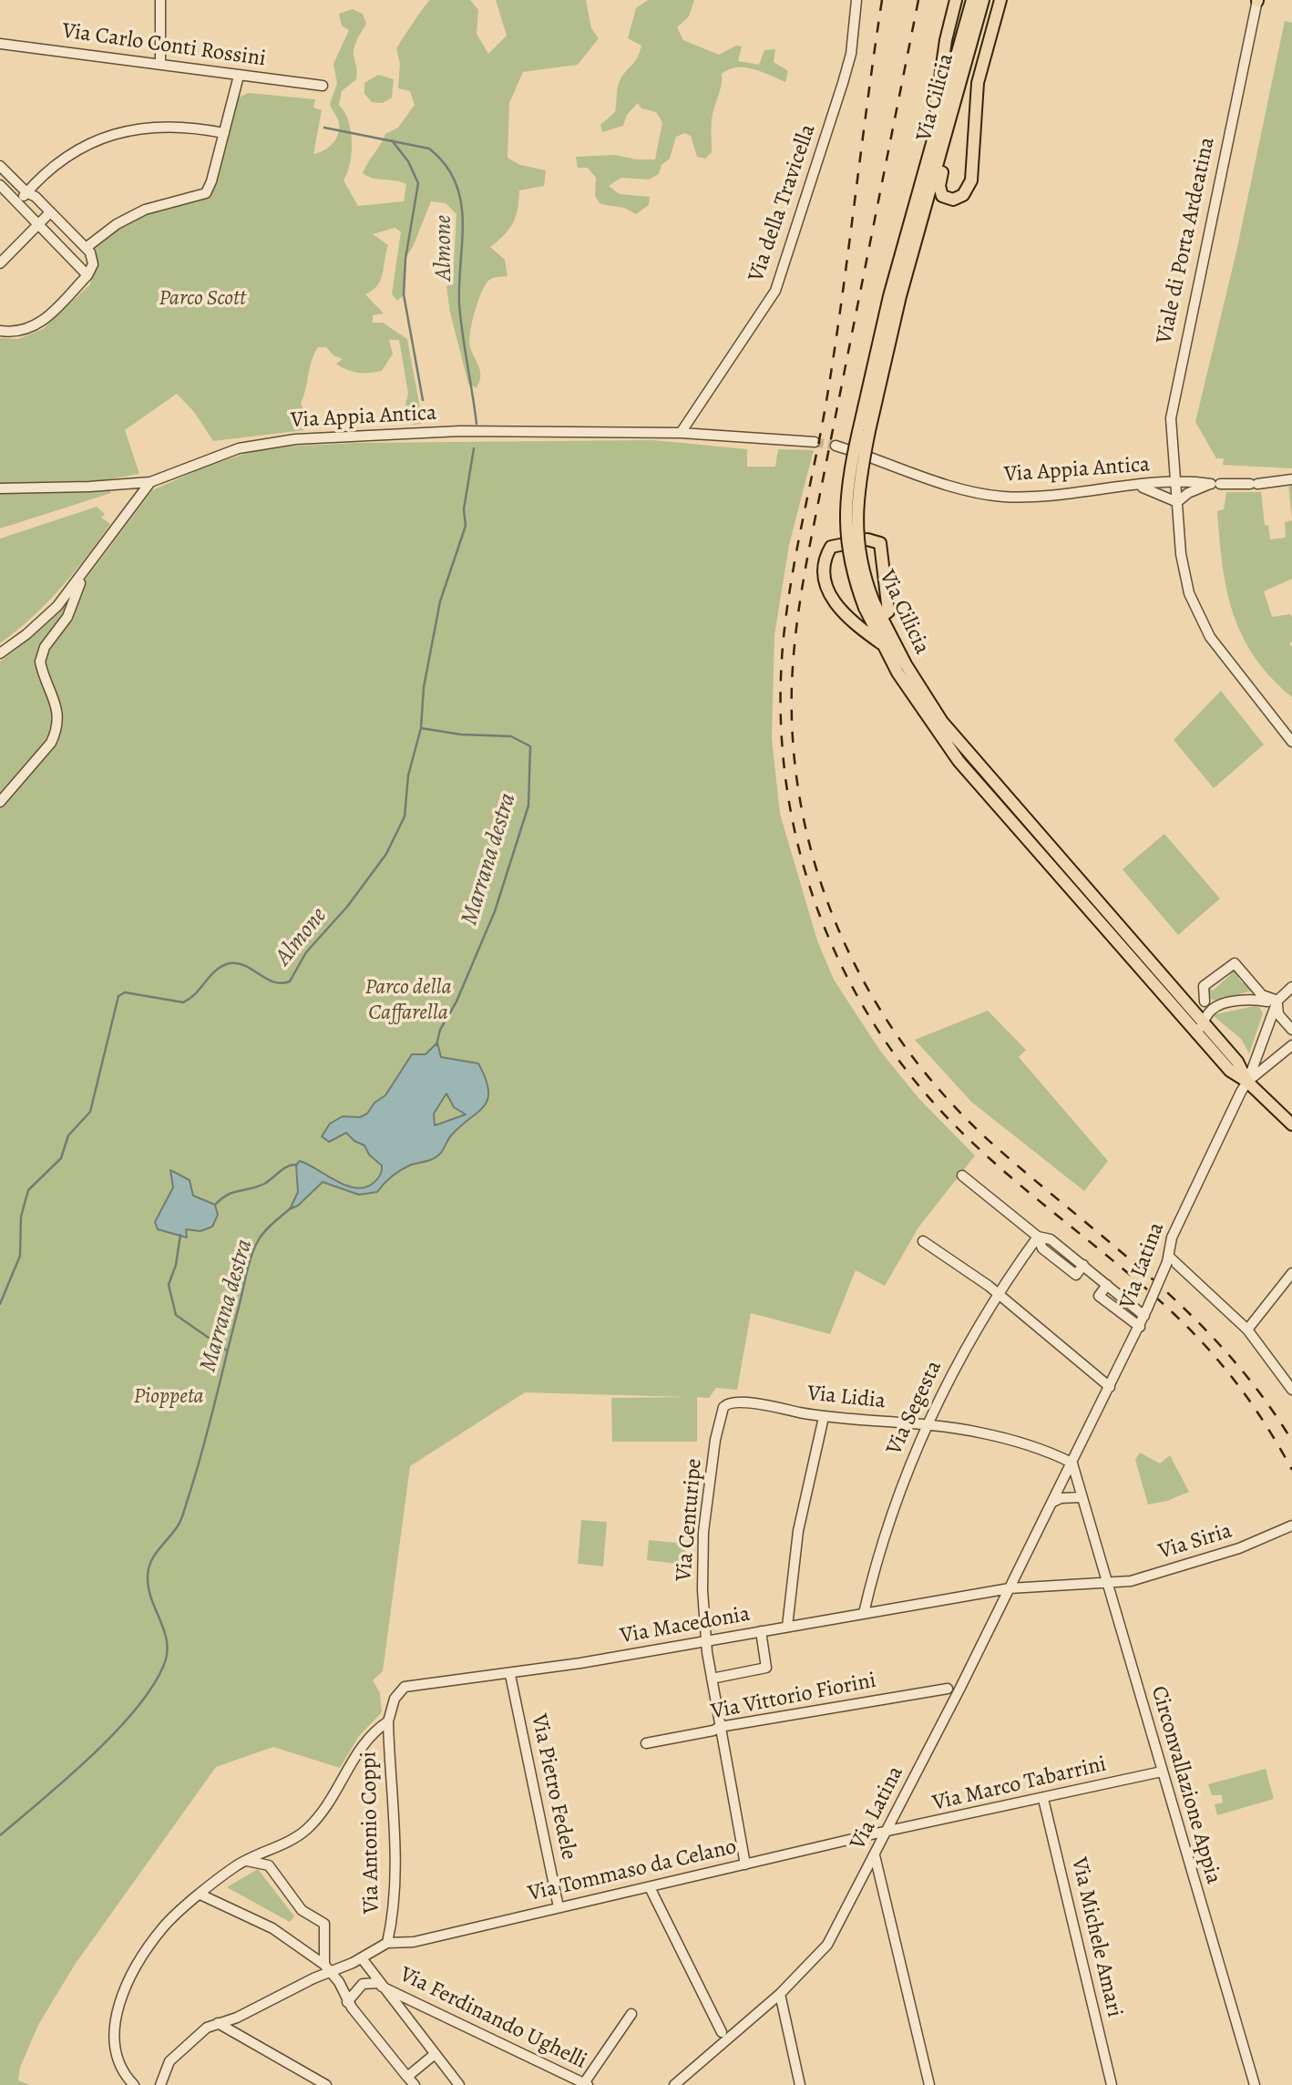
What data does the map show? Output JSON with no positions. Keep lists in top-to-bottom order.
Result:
{
  "streets": {
    "main road": ["Via Cilicia"],
    "street": [
      "Via Carlo Conti Rossini",
      "Via della Travicella",
      "Viale di Porta Ardeatina",
      "Via Appia Antica",
      "Via Latina",
      "Via Lidia",
      "Via Segesta",
      "Via Centuripe",
      "Via Siria",
      "Via Macedonia",
      "Via Vittorio Fiorini",
      "Via Marco Tabarrini",
      "Circonvallazione Appia",
      "Via Pietro Fedele",
      "Via Antonio Coppi",
      "Via Tommaso da Celano",
      "Via Michele Amari",
      "Via Ferdinando Ughelli"
    ]
  },
  "crossings": [
    ["Via Cilicia", "Via Latina"],
    ["Via della Travicella", "Via Appia Antica"],
    ["Viale di Porta Ardeatina", "Via Appia Antica"],
    ["Via Latina", "Via Lidia"],
    ["Via Latina", "Via Siria"],
    ["Via Latina", "Via Macedonia"],
    ["Via Latina", "Via Marco Tabarrini"],
    ["Via Latina", "Circonvallazione Appia"],
    ["Via Latina", "Via Tommaso da Celano"],
    ["Via Lidia", "Via Segesta"],
    ["Via Lidia", "Via Centuripe"],
    ["Via Lidia", "Circonvallazione Appia"],
    ["Via Segesta", "Via Macedonia"],
    ["Via Centuripe", "Via Macedonia"],
    ["Via Centuripe", "Via Vittorio Fiorini"],
    ["Via Centuripe", "Via Tommaso da Celano"],
    ["Via Siria", "Via Macedonia"],
    ["Via Siria", "Circonvallazione Appia"],
    ["Via Macedonia", "Via Pietro Fedele"],
    ["Via Macedonia", "Via Antonio Coppi"],
    ["Via Marco Tabarrini", "Circonvallazione Appia"],
    ["Via Marco Tabarrini", "Via Tommaso da Celano"],
    ["Via Marco Tabarrini", "Via Michele Amari"],
    ["Via Pietro Fedele", "Via Tommaso da Celano"],
    ["Via Antonio Coppi", "Via Tommaso da Celano"]
  ],
  "water": ["Almone", "Marrana destra"],
  "parks": ["Parco Scott", "Parco della Caffarella", "Pioppeta"]
}
